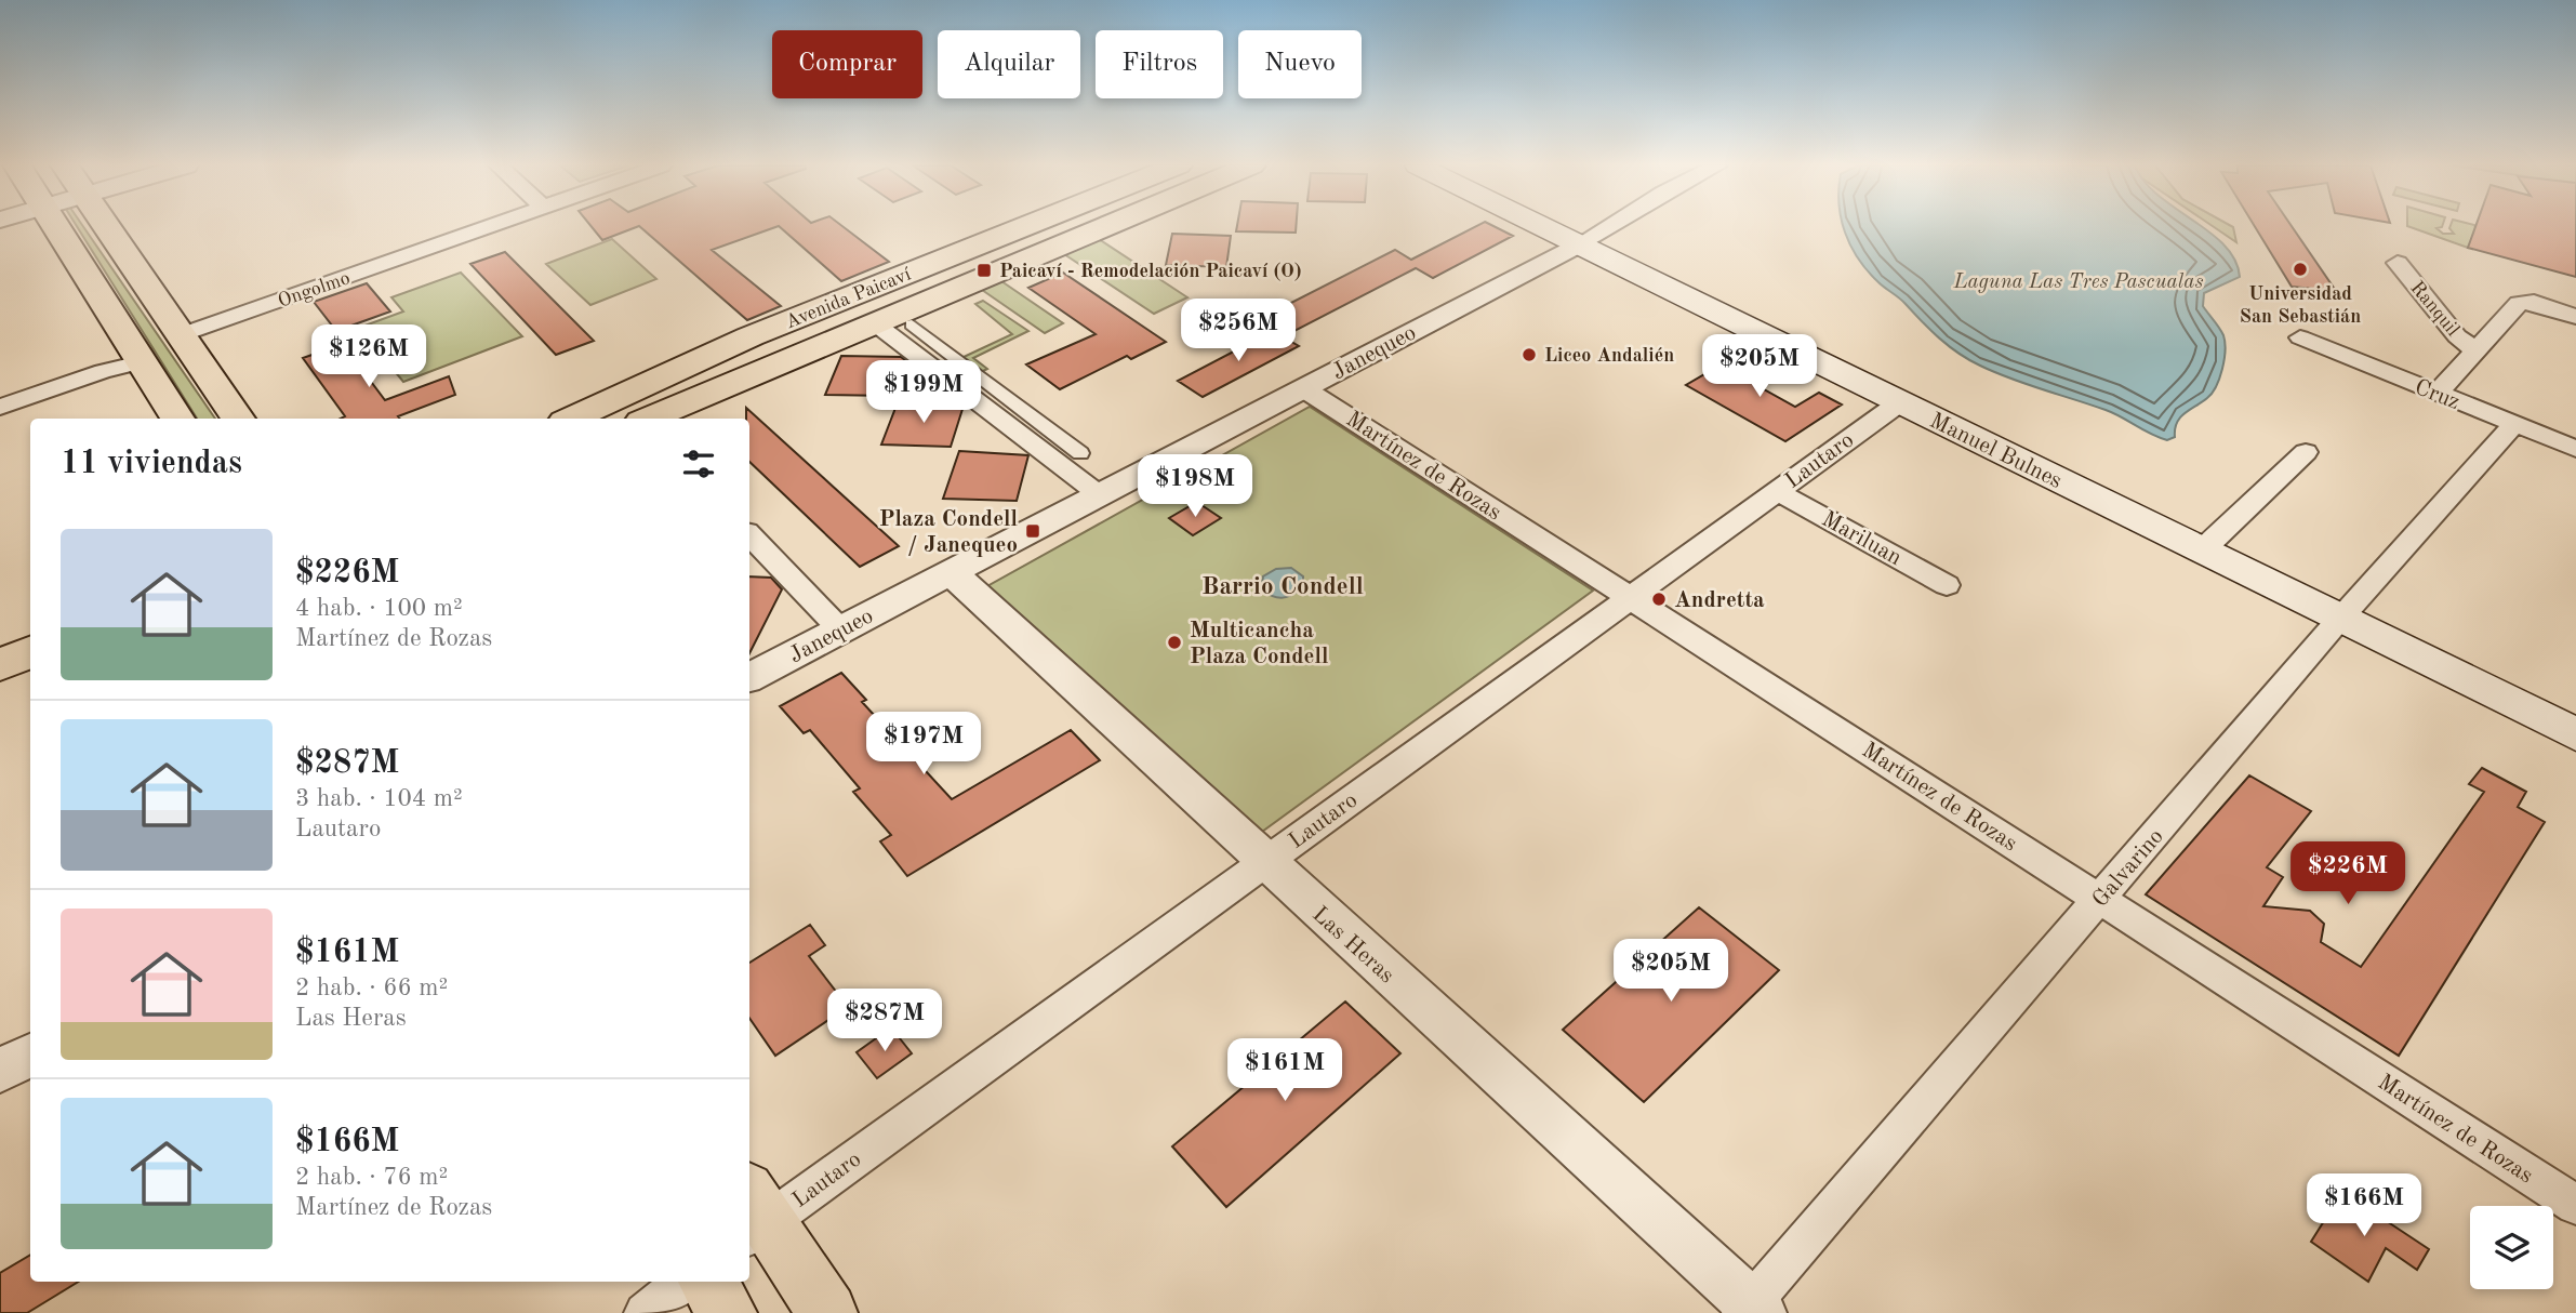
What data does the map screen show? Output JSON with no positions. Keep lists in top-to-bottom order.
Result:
{
  "streets": {
    "main road": ["Avenida Paicaví", "Manuel Bulnes"],
    "street": [
      "Ongolmo",
      "Ranquil",
      "Janequeo",
      "Cruz",
      "Lautaro",
      "Martínez de Rozas",
      "Mariluan",
      "Galvarino",
      "Las Heras"
    ]
  },
  "crossings": [
    ["Ranquil", "Cruz"],
    ["Janequeo", "Manuel Bulnes"],
    ["Janequeo", "Martínez de Rozas"],
    ["Janequeo", "Las Heras"],
    ["Cruz", "Galvarino"],
    ["Manuel Bulnes", "Lautaro"],
    ["Manuel Bulnes", "Galvarino"],
    ["Lautaro", "Martínez de Rozas"],
    ["Lautaro", "Mariluan"],
    ["Lautaro", "Las Heras"],
    ["Martínez de Rozas", "Galvarino"],
    ["Galvarino", "Las Heras"]
  ],
  "districts": ["Barrio Condell"],
  "water": ["Laguna Las Tres Pascualas"],
  "places": {
    "other": [
      "Universidad San Sebastián",
      "Liceo Andalién",
      "Andretta",
      "Multicancha Plaza Condell"
    ],
    "transit": ["Paicaví - Remodelación Paicaví (O)", "Plaza Condell / Janequeo"]
  },
  "page": {
    "chip": [
      "Comprar",
      "Alquilar",
      "Filtros",
      "Nuevo"
    ],
    "price": [
      "$256M",
      "$126M",
      "$205M",
      "$199M",
      "$198M",
      "$197M",
      "$226M",
      "$205M",
      "$287M",
      "$161M",
      "$166M"
    ],
    "heading": "11 viviendas",
    "list": [
      {
        "name": "$226M",
        "note": "4 hab. · 100 m² · Martínez de Rozas"
      },
      {
        "name": "$287M",
        "note": "3 hab. · 104 m² · Lautaro"
      },
      {
        "name": "$161M",
        "note": "2 hab. · 66 m² · Las Heras"
      },
      {
        "name": "$166M",
        "note": "2 hab. · 76 m² · Martínez de Rozas"
      }
    ]
  }
}
